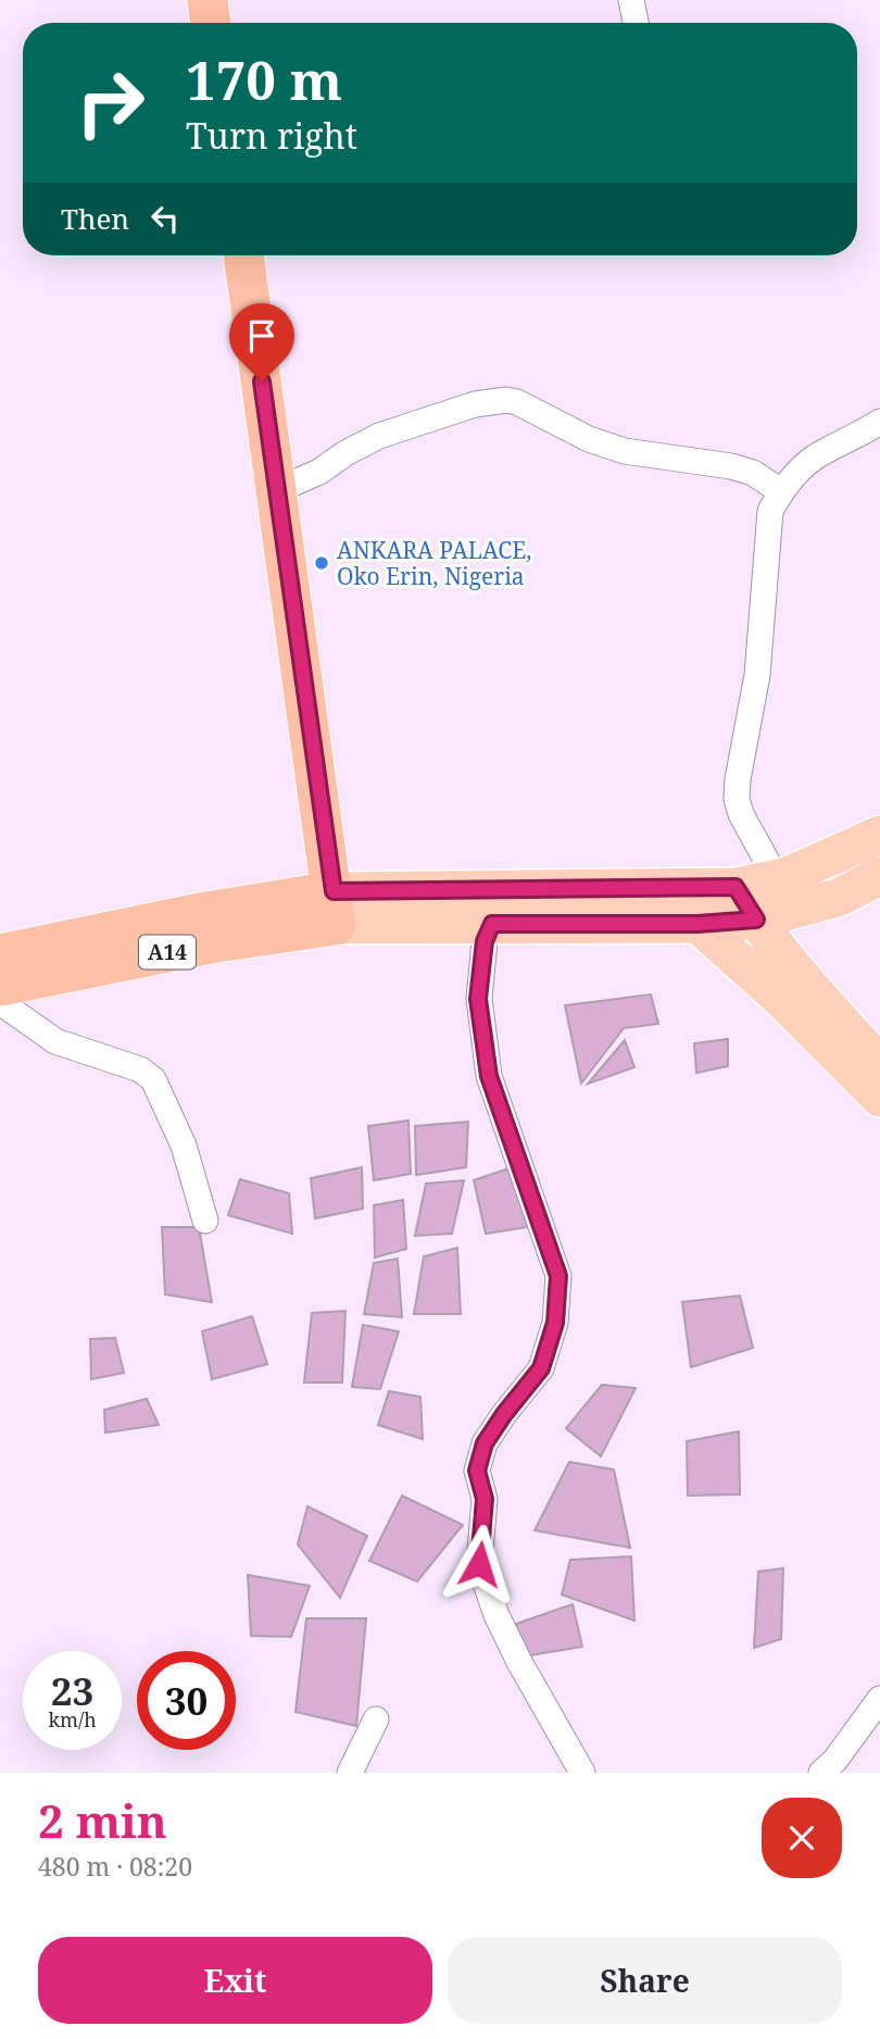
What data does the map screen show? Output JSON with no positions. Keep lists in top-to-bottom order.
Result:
{
  "streets": {
    "highway": ["A14"]
  },
  "places": ["ANKARA PALACE, Oko Erin, Nigeria"],
  "page": {
    "turn": ["170 m", "Turn right"],
    "then": "Then",
    "speed": "23 km/h",
    "limit": "30",
    "heading": ["2 min", "480 m · 08:20"],
    "buttons": ["Exit", "Share"]
  }
}
